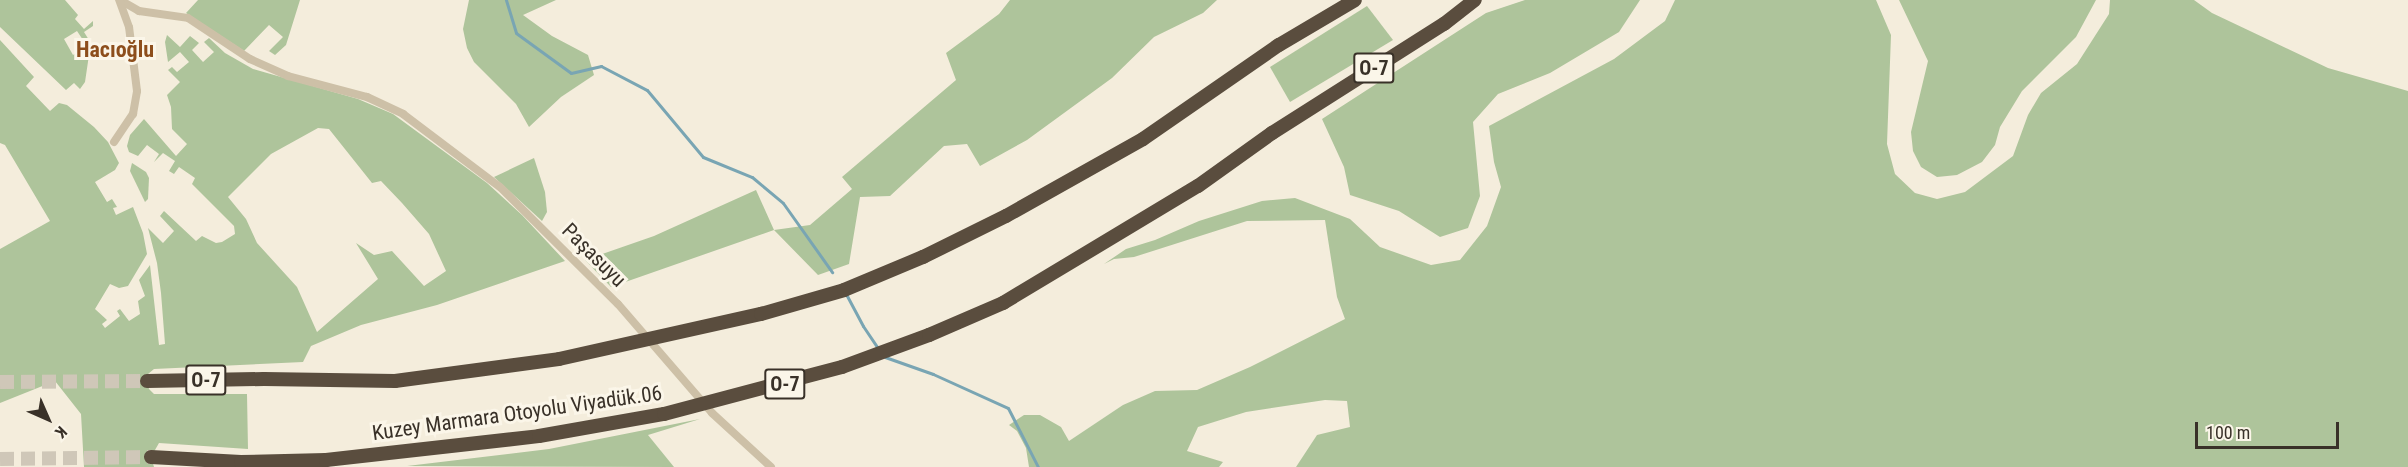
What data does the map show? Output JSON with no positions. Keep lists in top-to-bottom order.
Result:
{
  "streets": {
    "highway": ["O-7", "Kuzey Marmara Otoyolu Viyadük.06"],
    "street": ["Paşasuyu"]
  },
  "districts": ["Hacıoğlu"],
  "scale_bar": "100 m",
  "north": "bottom right"
}
